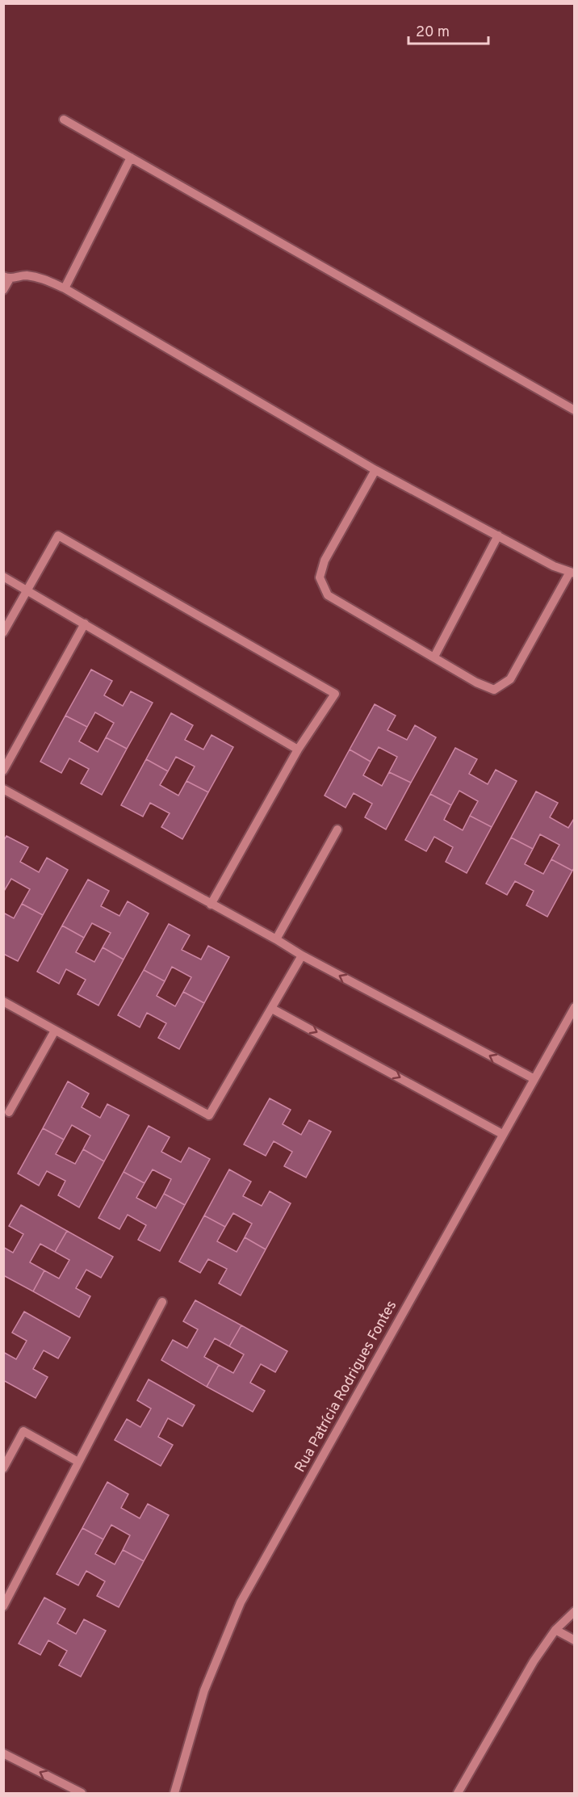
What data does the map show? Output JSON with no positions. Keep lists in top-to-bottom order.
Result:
{
  "streets": {
    "street": ["Rua Patrícia Rodrigues Fontes"]
  },
  "scale_bar": "20 m"
}
